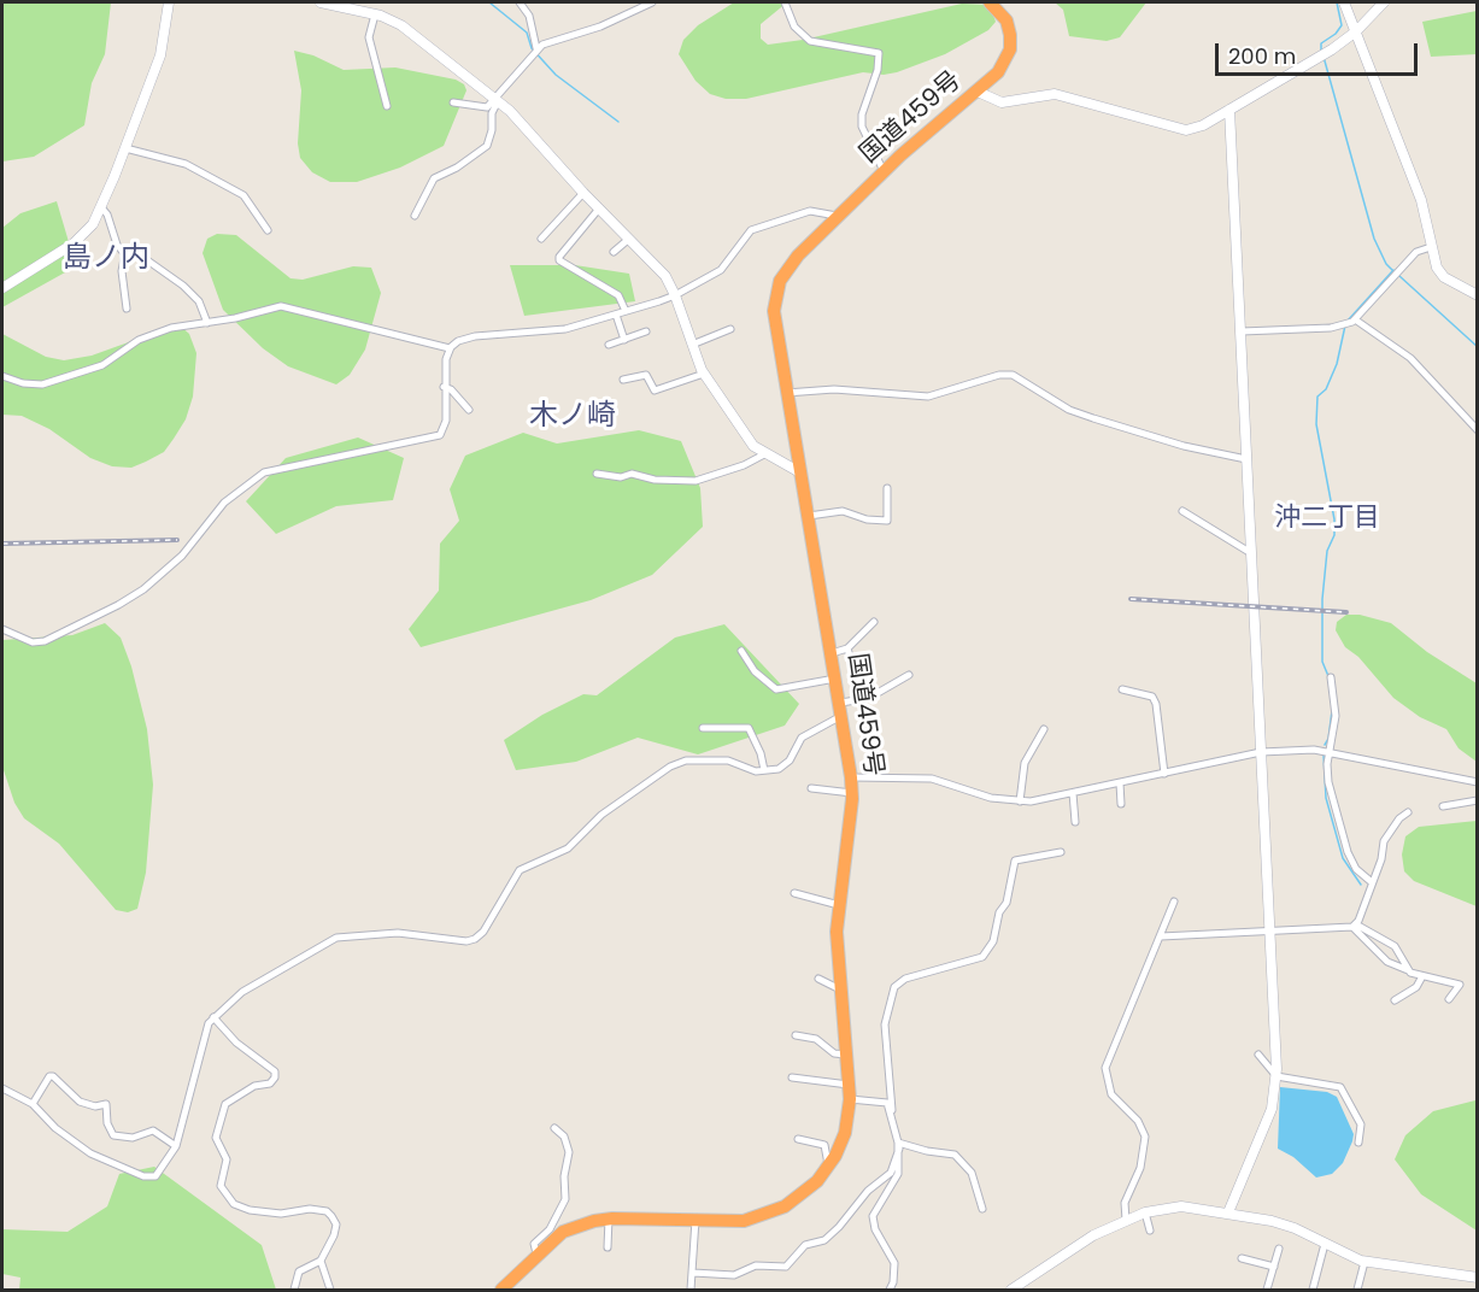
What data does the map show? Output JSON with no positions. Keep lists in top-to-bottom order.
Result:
{
  "streets": {
    "highway": ["国道459号"]
  },
  "districts": ["島ノ内", "木ノ崎", "沖二丁目"],
  "scale_bar": "200 m"
}
